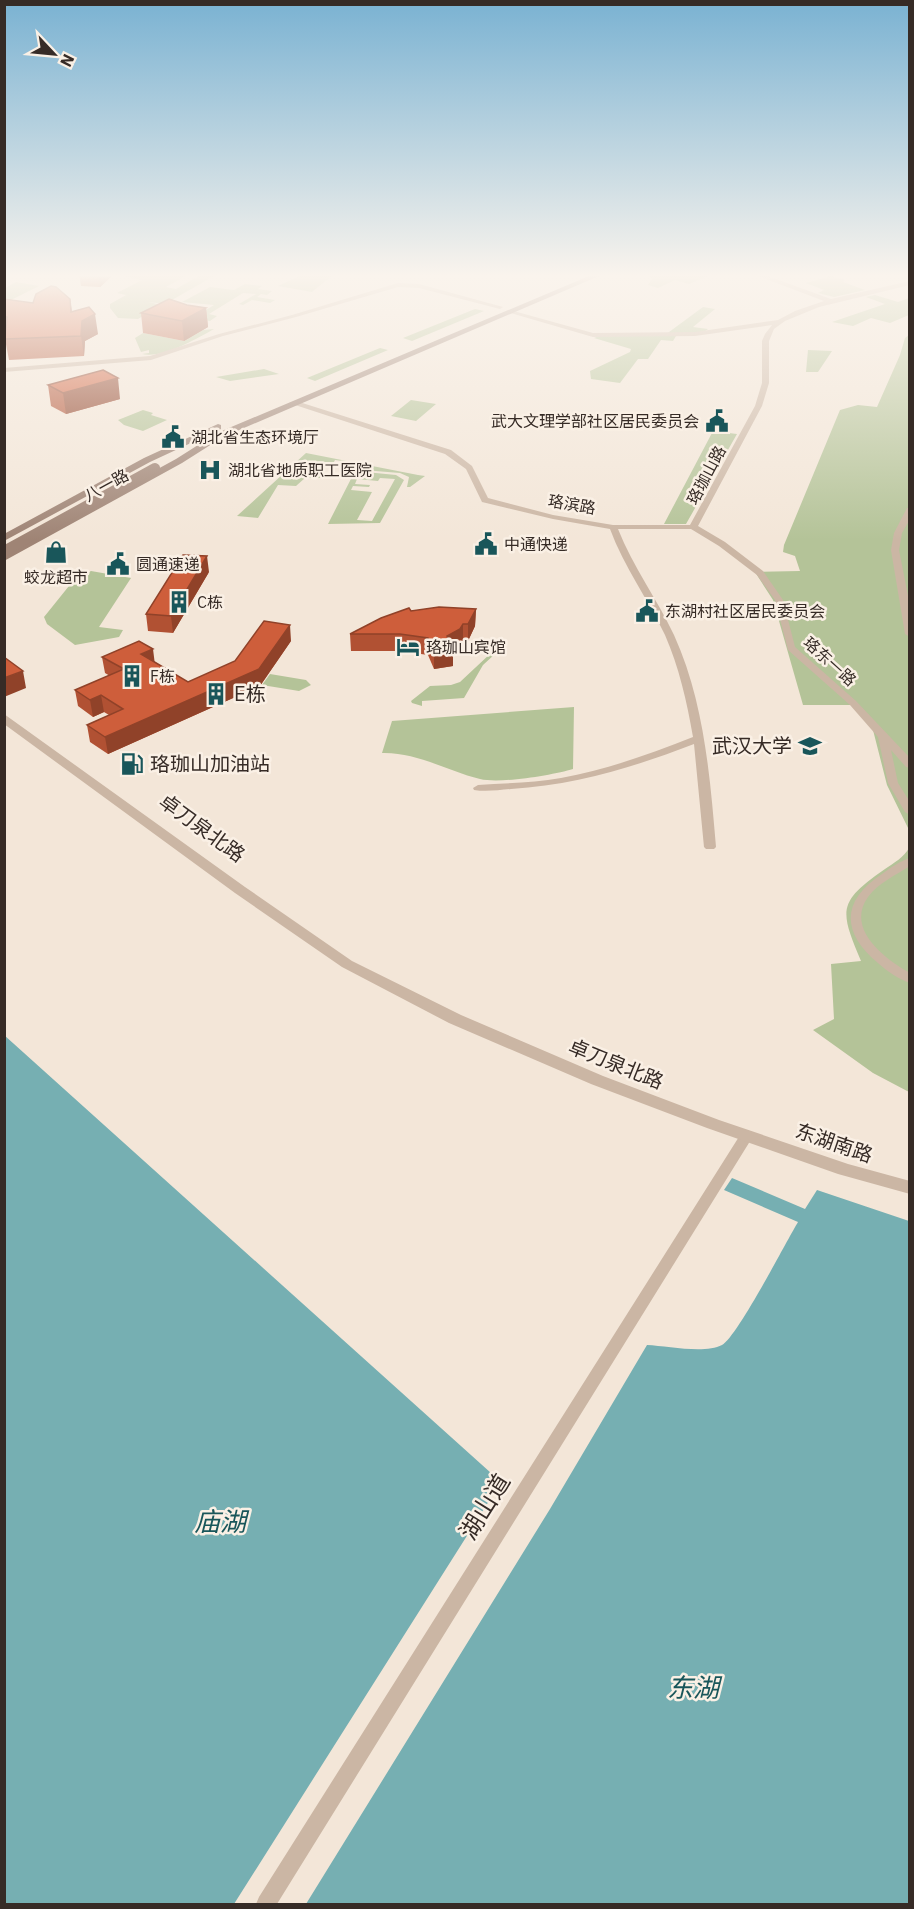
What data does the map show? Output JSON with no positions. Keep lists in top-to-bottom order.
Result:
{
  "streets": {
    "main road": ["八一路"],
    "street": [
      "珞珈山路",
      "珞滨路",
      "珞东一路",
      "卓刀泉北路",
      "东湖南路",
      "湖山道"
    ]
  },
  "crossings": [
    ["珞珈山路", "珞滨路"],
    ["珞珈山路", "珞东一路"],
    ["八一路", "珞滨路"],
    ["卓刀泉北路", "东湖南路"],
    ["卓刀泉北路", "湖山道"],
    ["东湖南路", "湖山道"]
  ],
  "water": ["庙湖", "东湖"],
  "places": {
    "public building": [
      "武大文理学部社区居民委员会",
      "湖北省生态环境厅",
      "中通快递",
      "圆通速递",
      "东湖村社区居民委员会"
    ],
    "hospital": ["湖北省地质职工医院"],
    "shop": ["蛟龙超市"],
    "building": ["C栋", "F栋", "E栋"],
    "hotel": ["珞珈山宾馆"],
    "school or university": ["武汉大学"],
    "fuel station": ["珞珈山加油站"]
  },
  "north": "bottom right"
}
